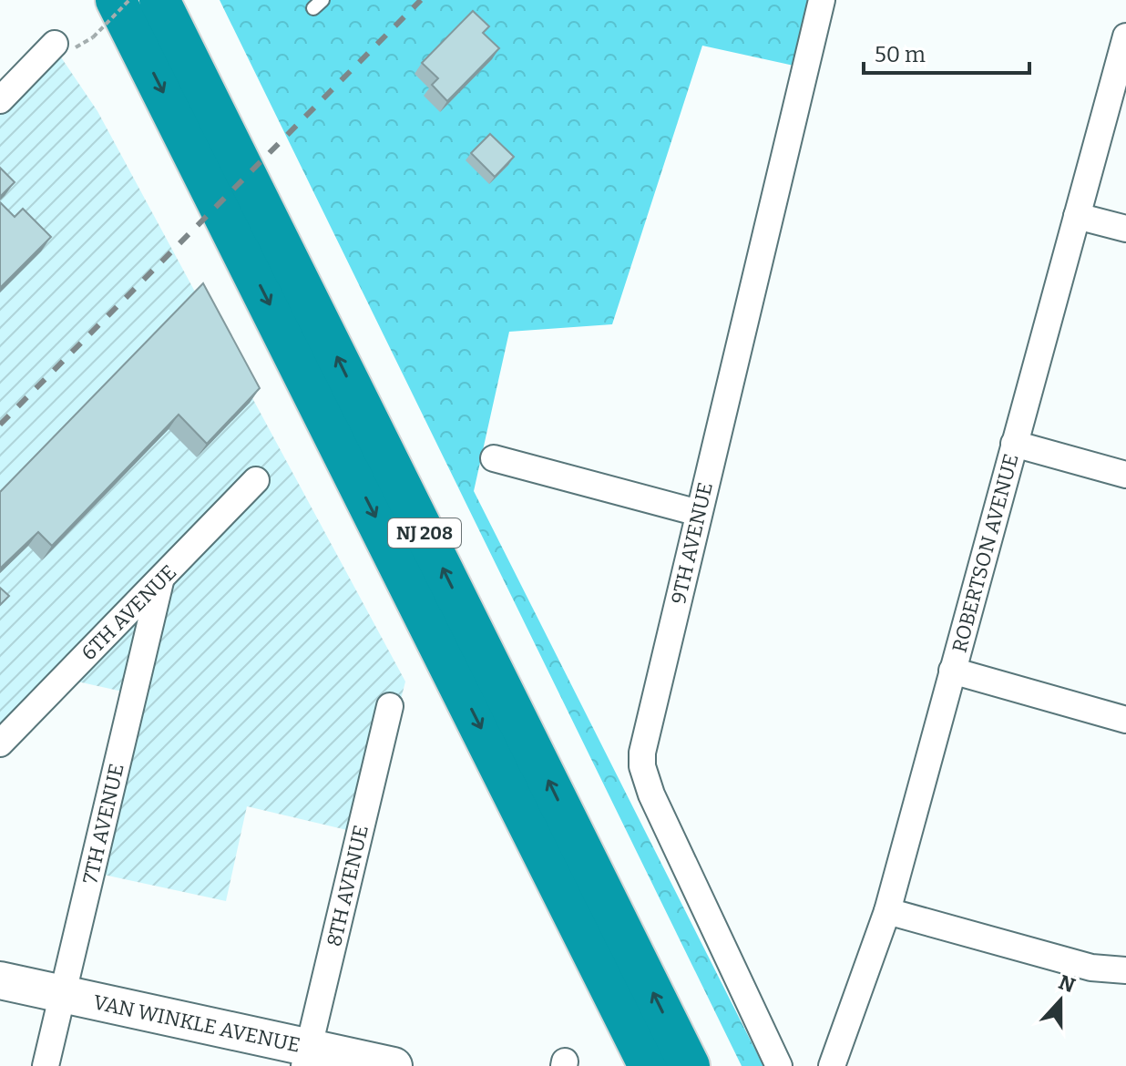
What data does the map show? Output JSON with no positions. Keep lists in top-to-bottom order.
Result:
{
  "streets": {
    "highway": ["NJ 208"],
    "street": [
      "9TH AVENUE",
      "ROBERTSON AVENUE",
      "6TH AVENUE",
      "7TH AVENUE",
      "8TH AVENUE",
      "VAN WINKLE AVENUE"
    ]
  },
  "crossings": [
    ["6TH AVENUE", "7TH AVENUE"],
    ["7TH AVENUE", "VAN WINKLE AVENUE"],
    ["8TH AVENUE", "VAN WINKLE AVENUE"]
  ],
  "scale_bar": "50 m",
  "north": "top"
}
